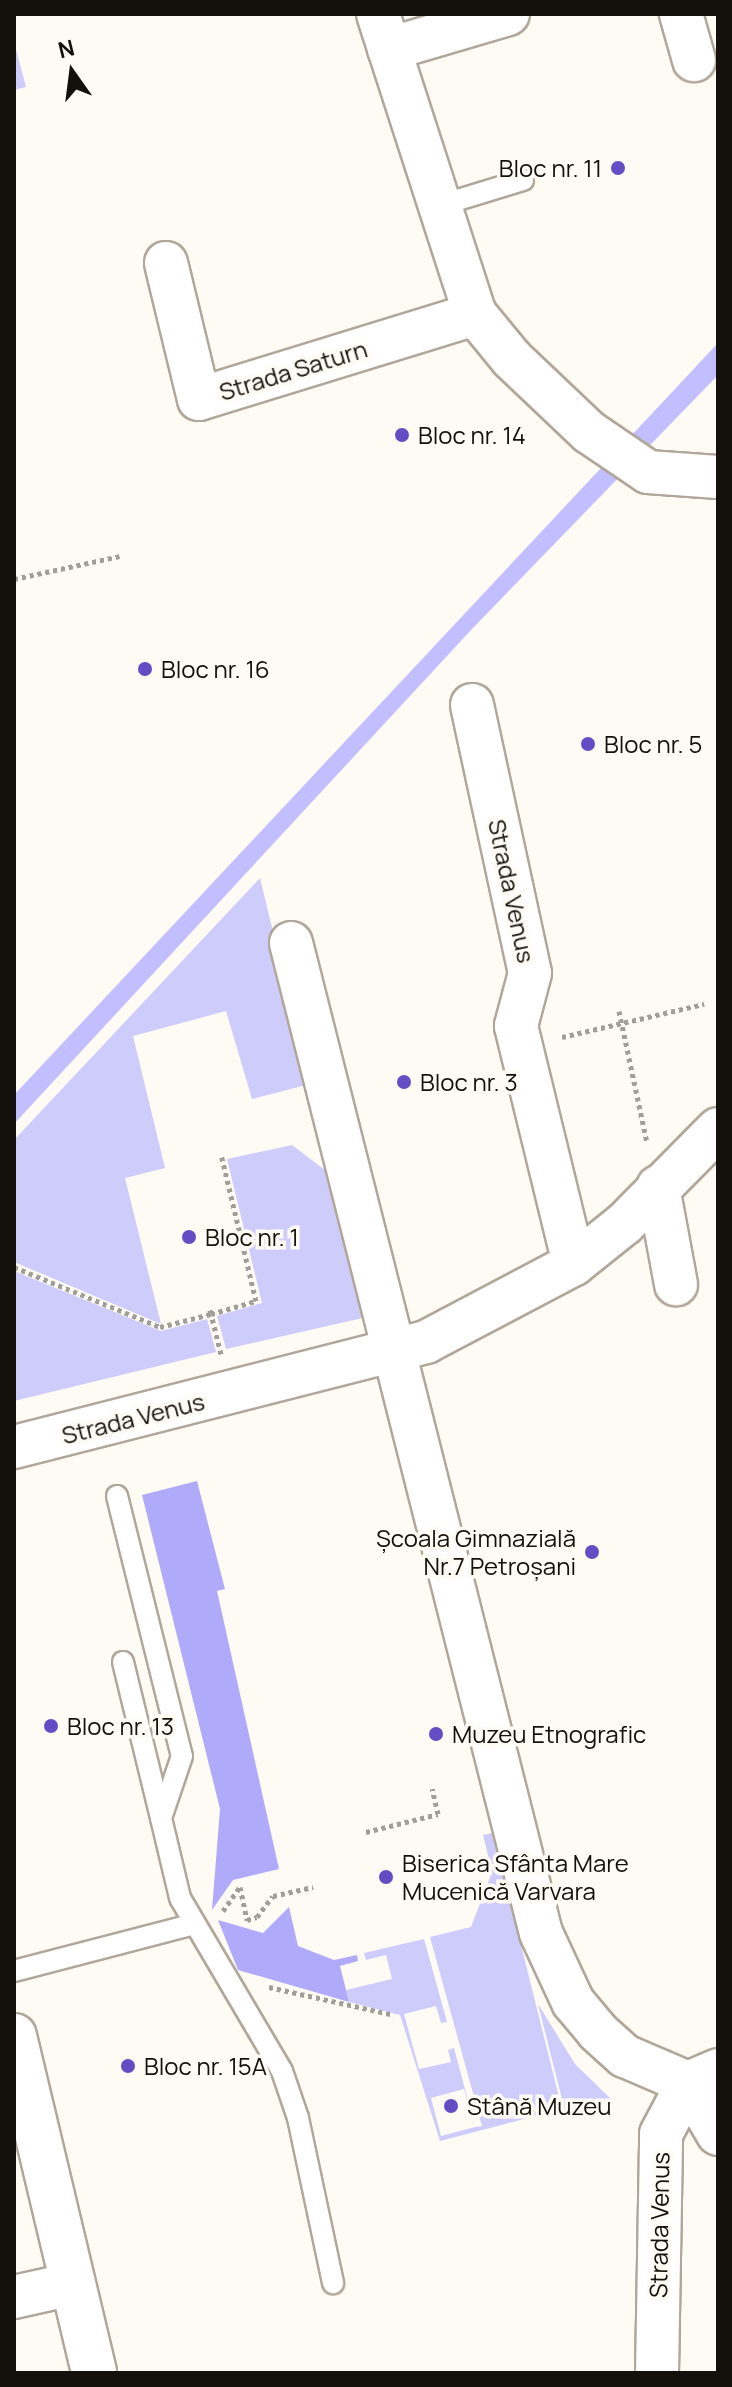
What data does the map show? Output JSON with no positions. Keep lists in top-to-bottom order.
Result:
{
  "streets": {
    "street": ["Strada Saturn", "Strada Venus"]
  },
  "places": [
    "Bloc nr. 11",
    "Bloc nr. 14",
    "Bloc nr. 16",
    "Bloc nr. 5",
    "Bloc nr. 3",
    "Bloc nr. 1",
    "Școala Gimnazială Nr.7 Petroșani",
    "Bloc nr. 13",
    "Muzeu Etnografic",
    "Biserica Sfânta Mare Mucenică Varvara",
    "Bloc nr. 15A",
    "Stână Muzeu"
  ],
  "north": "top"
}
